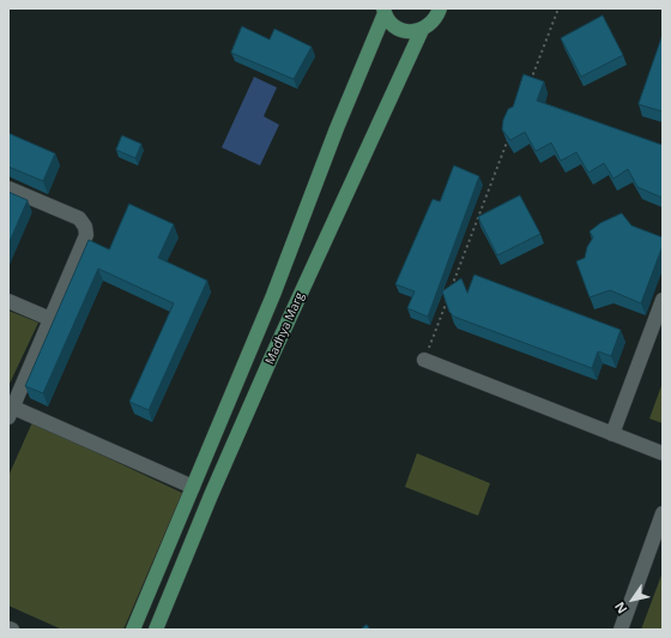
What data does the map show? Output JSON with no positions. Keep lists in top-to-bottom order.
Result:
{
  "streets": {
    "main road": ["Madhya Marg"]
  },
  "north": "bottom left"
}
